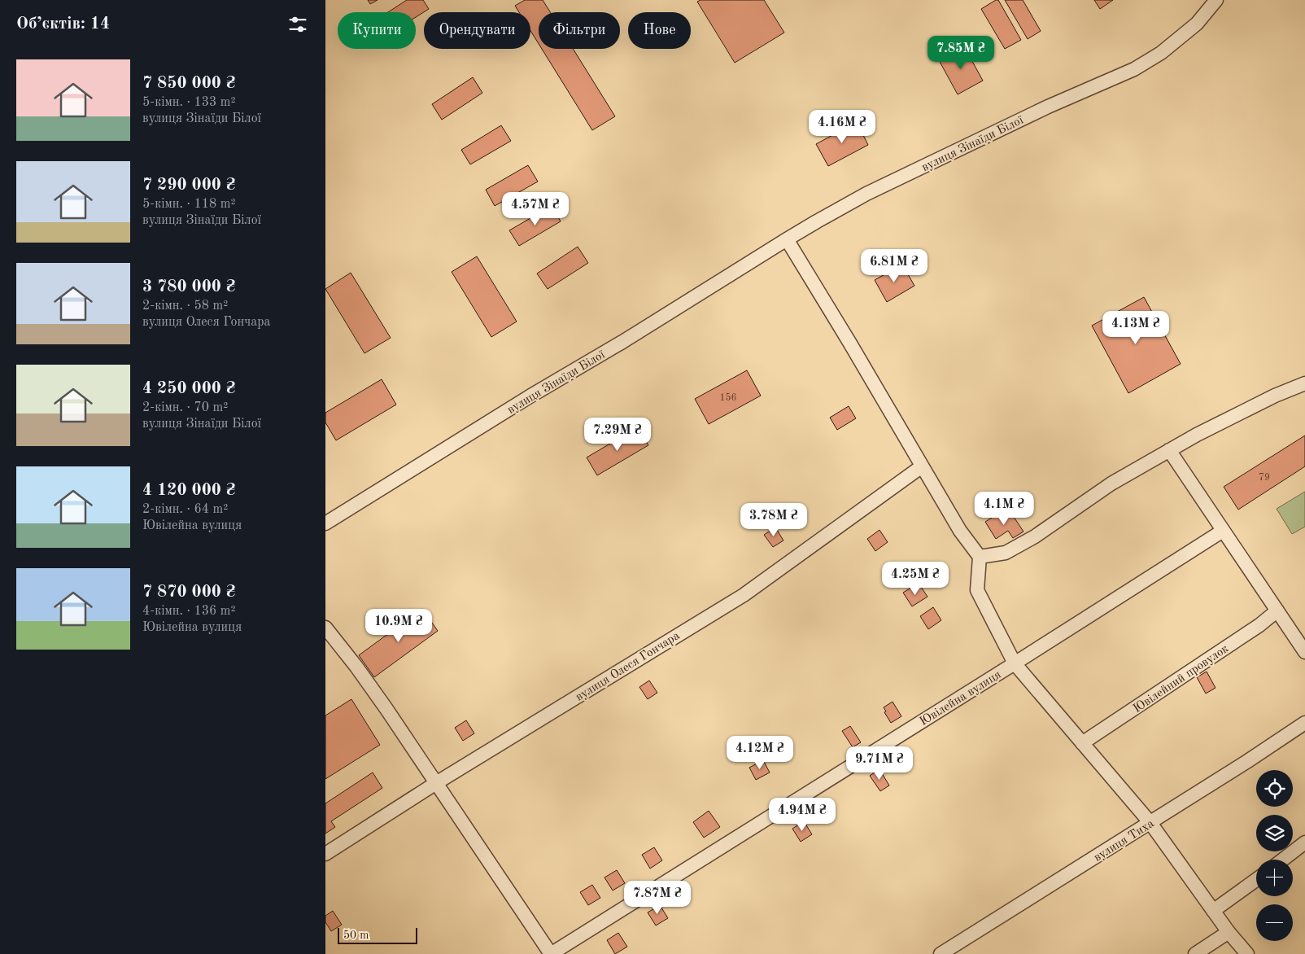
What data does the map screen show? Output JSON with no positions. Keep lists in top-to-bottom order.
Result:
{
  "streets": {
    "street": [
      "вулиця Зінаїди Білої",
      "вулиця Олеся Гончара",
      "Ювілейний провулок",
      "Ювілейна вулиця",
      "вулиця Тиха"
    ]
  },
  "house_numbers": ["156", "79"],
  "scale_bar": "50 m",
  "page": {
    "heading": "Об’єктів: 14",
    "chip": [
      "Купити",
      "Орендувати",
      "Фільтри",
      "Нове"
    ],
    "price": [
      "7.85M ₴",
      "4.16M ₴",
      "4.57M ₴",
      "6.81M ₴",
      "4.13M ₴",
      "7.29M ₴",
      "4.1M ₴",
      "3.78M ₴",
      "4.25M ₴",
      "10.9M ₴",
      "4.12M ₴",
      "9.71M ₴",
      "4.94M ₴",
      "7.87M ₴"
    ],
    "list": [
      {
        "name": "7 850 000 ₴",
        "note": "5-кімн. · 133 m² · вулиця Зінаїди Білої"
      },
      {
        "name": "7 290 000 ₴",
        "note": "5-кімн. · 118 m² · вулиця Зінаїди Білої"
      },
      {
        "name": "3 780 000 ₴",
        "note": "2-кімн. · 58 m² · вулиця Олеся Гончара"
      },
      {
        "name": "4 250 000 ₴",
        "note": "2-кімн. · 70 m² · вулиця Зінаїди Білої"
      },
      {
        "name": "4 120 000 ₴",
        "note": "2-кімн. · 64 m² · Ювілейна вулиця"
      },
      {
        "name": "7 870 000 ₴",
        "note": "4-кімн. · 136 m² · Ювілейна вулиця"
      }
    ],
    "map_buttons": ["+", "−"],
    "scale": "50 m"
  }
}
